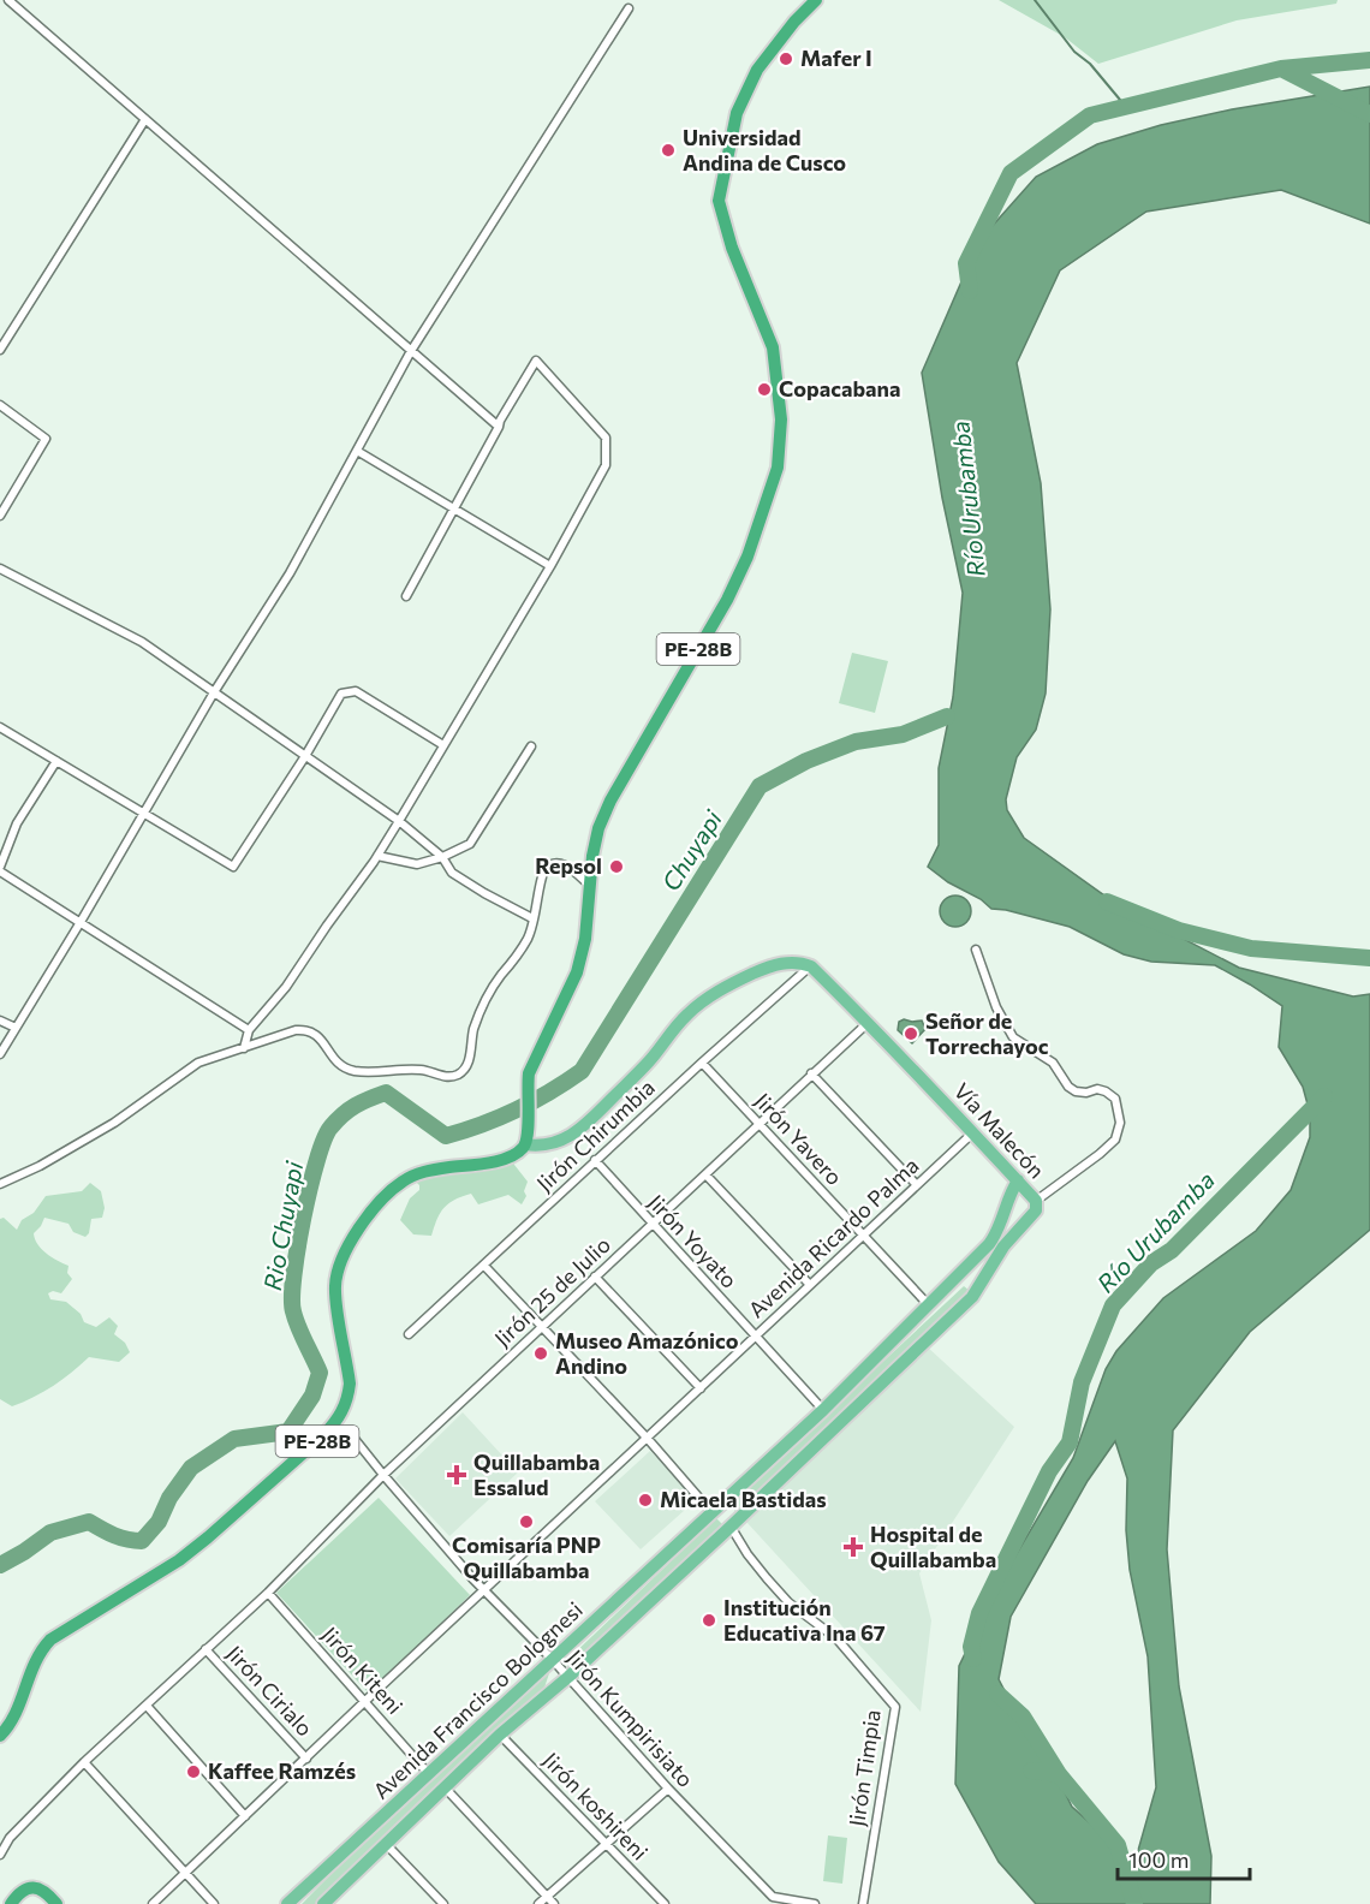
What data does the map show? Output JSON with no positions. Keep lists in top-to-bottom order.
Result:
{
  "streets": {
    "highway": ["PE-28B"],
    "main road": ["Vía Malecón", "Avenida Francisco Bolognesi"],
    "street": [
      "Jirón Chirumbia",
      "Jirón Yavero",
      "Avenida Ricardo Palma",
      "Jirón Yoyato",
      "Jirón 25 de Julio",
      "Jirón Kiteni",
      "Jirón Cirialo",
      "Jirón Kumpirisiato",
      "Jirón Timpia",
      "Jirón koshireni"
    ]
  },
  "crossings": [
    ["Vía Malecón", "Jirón Chirumbia"],
    ["Vía Malecón", "Avenida Ricardo Palma"],
    ["Vía Malecón", "Jirón 25 de Julio"],
    ["Vía Malecón", "Avenida Francisco Bolognesi"],
    ["Jirón Chirumbia", "Jirón Yavero"],
    ["Jirón Chirumbia", "Jirón Yoyato"],
    ["Jirón Yavero", "Avenida Ricardo Palma"],
    ["Jirón Yavero", "Jirón 25 de Julio"],
    ["Jirón Yavero", "Avenida Francisco Bolognesi"],
    ["Avenida Ricardo Palma", "Jirón Yoyato"],
    ["Avenida Ricardo Palma", "Jirón Kiteni"],
    ["Avenida Ricardo Palma", "Jirón Cirialo"],
    ["Avenida Ricardo Palma", "Jirón Kumpirisiato"],
    ["Jirón Yoyato", "Jirón 25 de Julio"],
    ["Jirón Yoyato", "Avenida Francisco Bolognesi"],
    ["Jirón 25 de Julio", "Jirón Kiteni"],
    ["Jirón 25 de Julio", "Jirón Cirialo"],
    ["Jirón 25 de Julio", "Jirón Kumpirisiato"],
    ["Jirón Kiteni", "Avenida Francisco Bolognesi"],
    ["Avenida Francisco Bolognesi", "Jirón Kumpirisiato"],
    ["Avenida Francisco Bolognesi", "Jirón Timpia"],
    ["Avenida Francisco Bolognesi", "Jirón koshireni"]
  ],
  "water": ["Río Urubamba", "Chuyapi", "Rio Chuyapi"],
  "places": {
    "other": [
      "Mafer I",
      "Universidad Andina de Cusco",
      "Copacabana",
      "Repsol",
      "Señor de Torrechayoc",
      "Museo Amazónico Andino",
      "Micaela Bastidas",
      "Comisaría PNP Quillabamba",
      "Institución Educativa Ina 67",
      "Kaffee Ramzés"
    ],
    "health": ["Quillabamba Essalud", "Hospital de Quillabamba"]
  },
  "scale_bar": "100 m"
}
